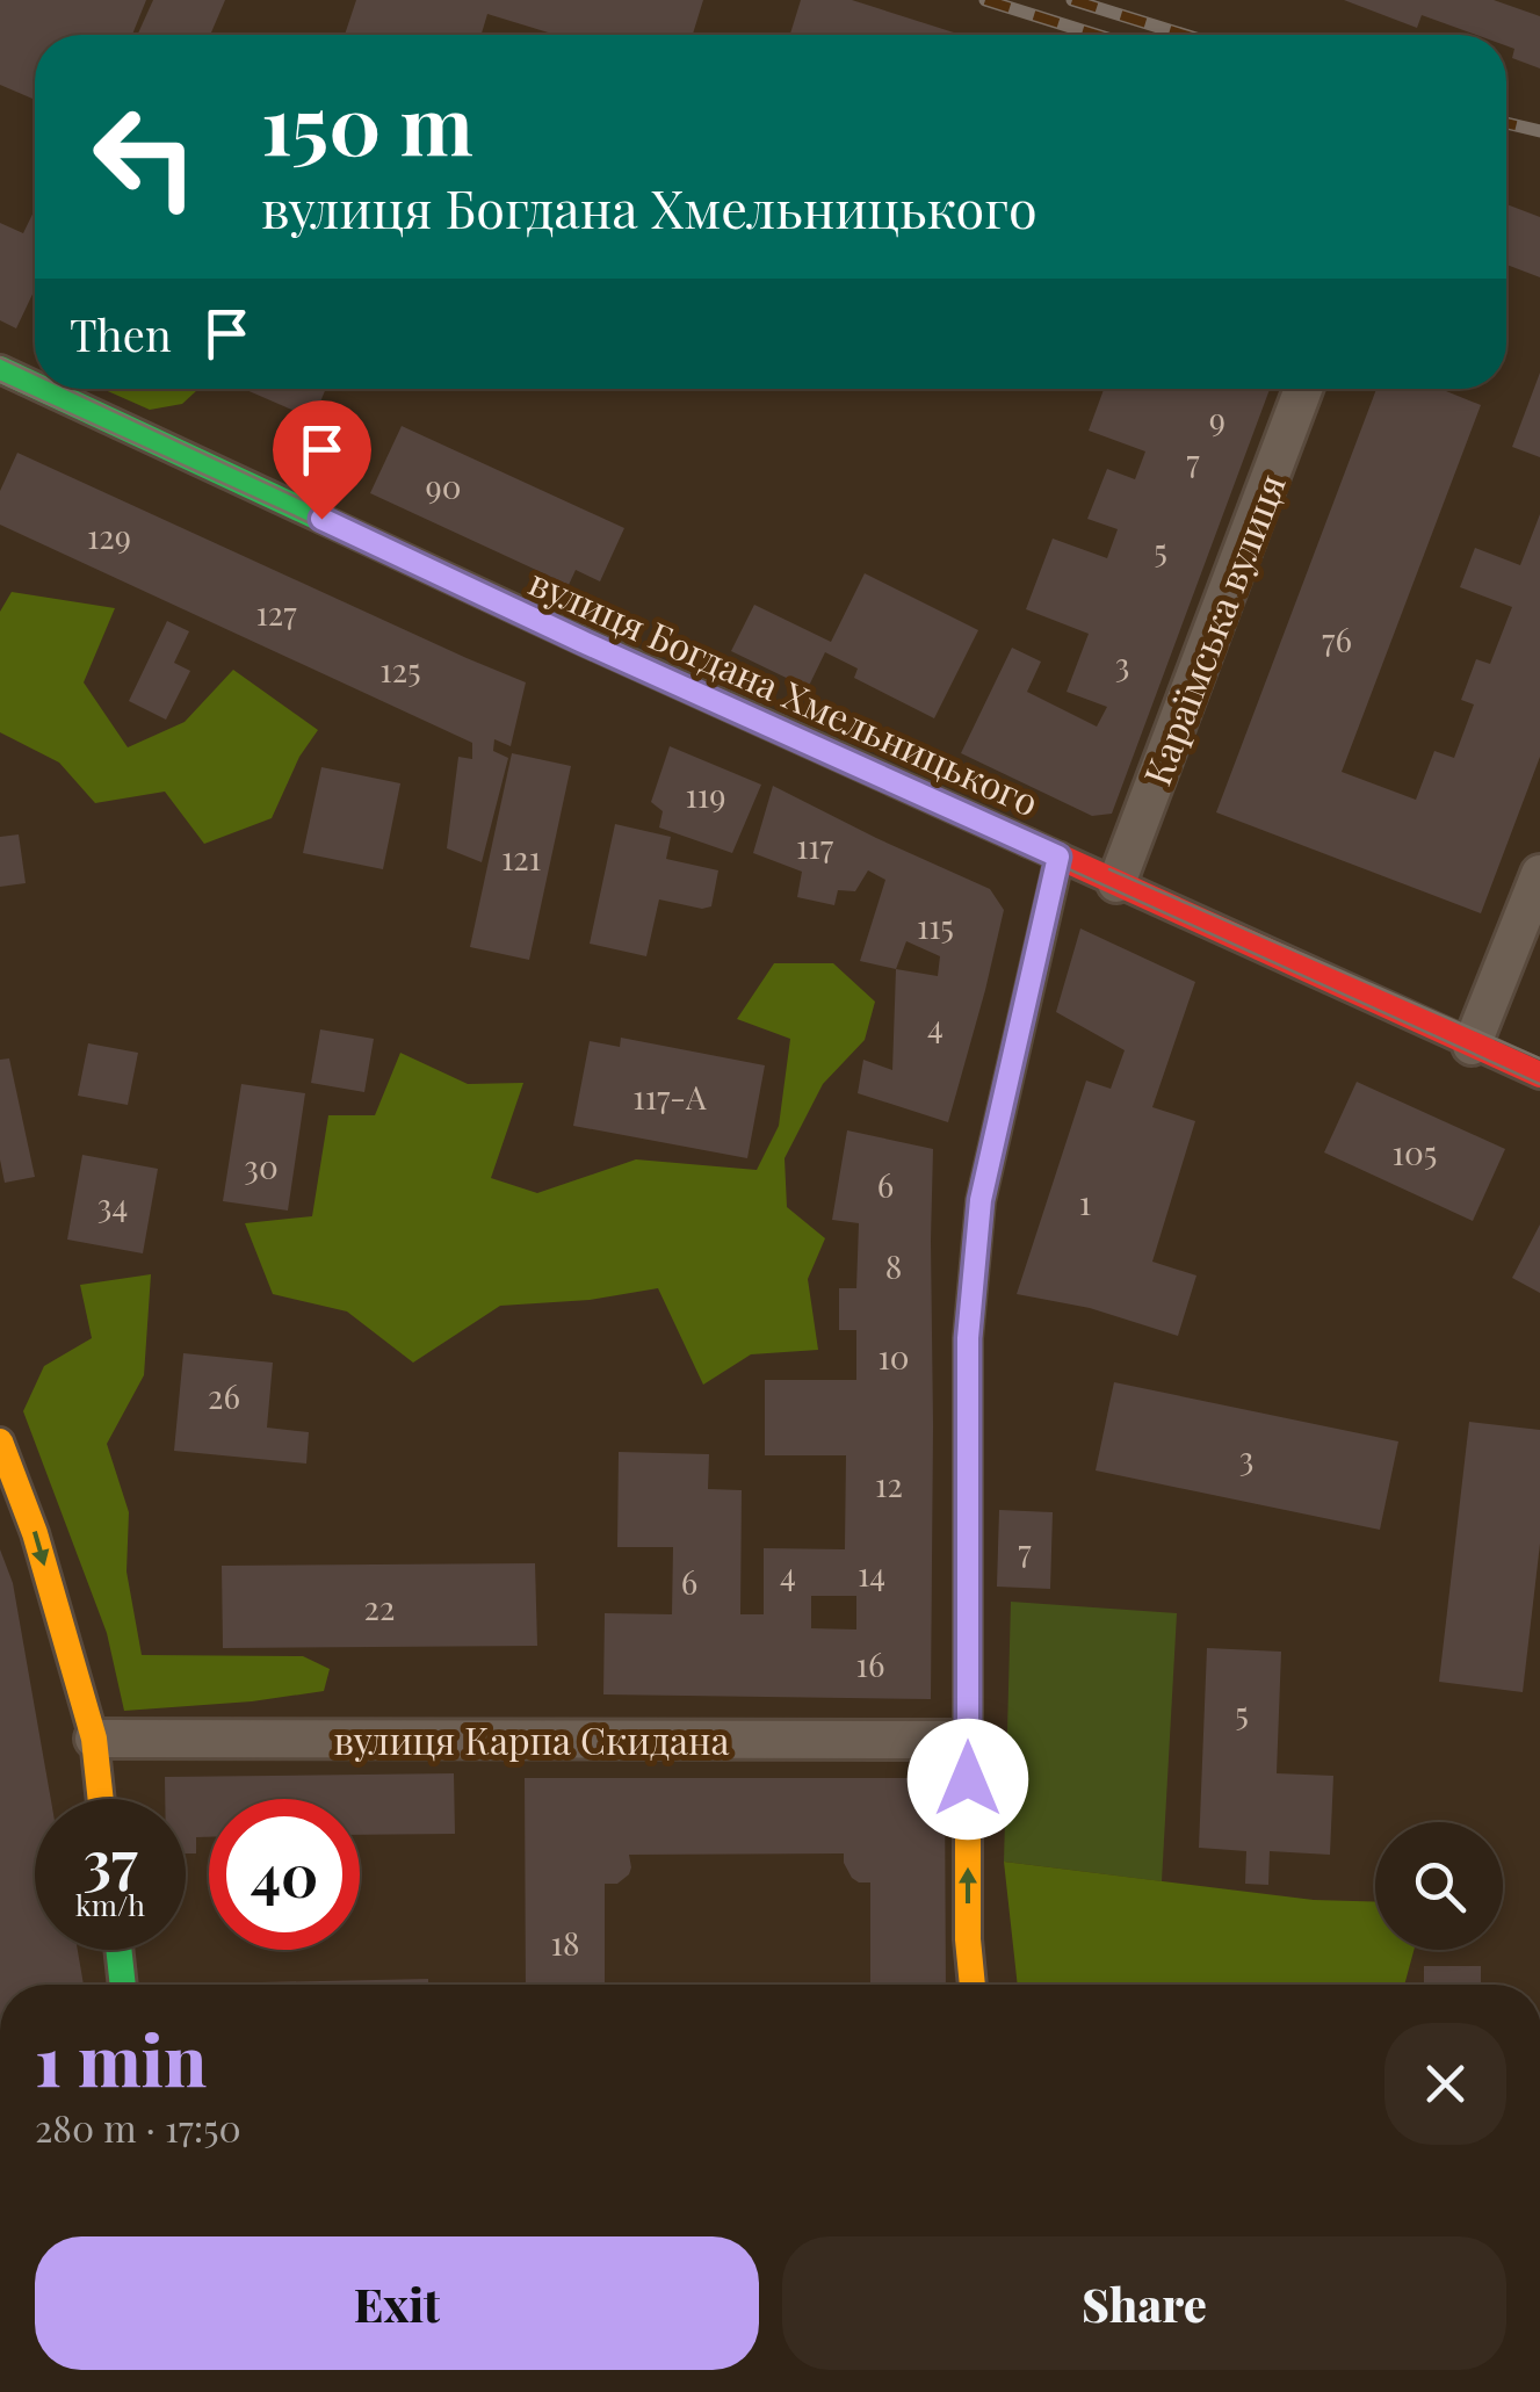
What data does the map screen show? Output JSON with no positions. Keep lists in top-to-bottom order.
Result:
{
  "streets": {
    "street": ["Караїмська вулиця", "вулиця Богдана Хмельницького", "вулиця Карпа Скидана"]
  },
  "crossings": [
    ["Караїмська вулиця", "вулиця Богдана Хмельницького"]
  ],
  "house_numbers": [
    "9",
    "7",
    "90",
    "129",
    "5",
    "127",
    "76",
    "3",
    "125",
    "119",
    "117",
    "121",
    "115",
    "4",
    "117-А",
    "105",
    "30",
    "6",
    "1",
    "34",
    "8",
    "10",
    "26",
    "3",
    "12",
    "7",
    "4",
    "14",
    "6",
    "22",
    "16",
    "5",
    "18"
  ],
  "page": {
    "turn": ["150 m", "вулиця Богдана Хмельницького"],
    "then": "Then",
    "speed": "37 km/h",
    "limit": "40",
    "heading": ["1 min", "280 m · 17:50"],
    "buttons": ["Exit", "Share"]
  }
}
